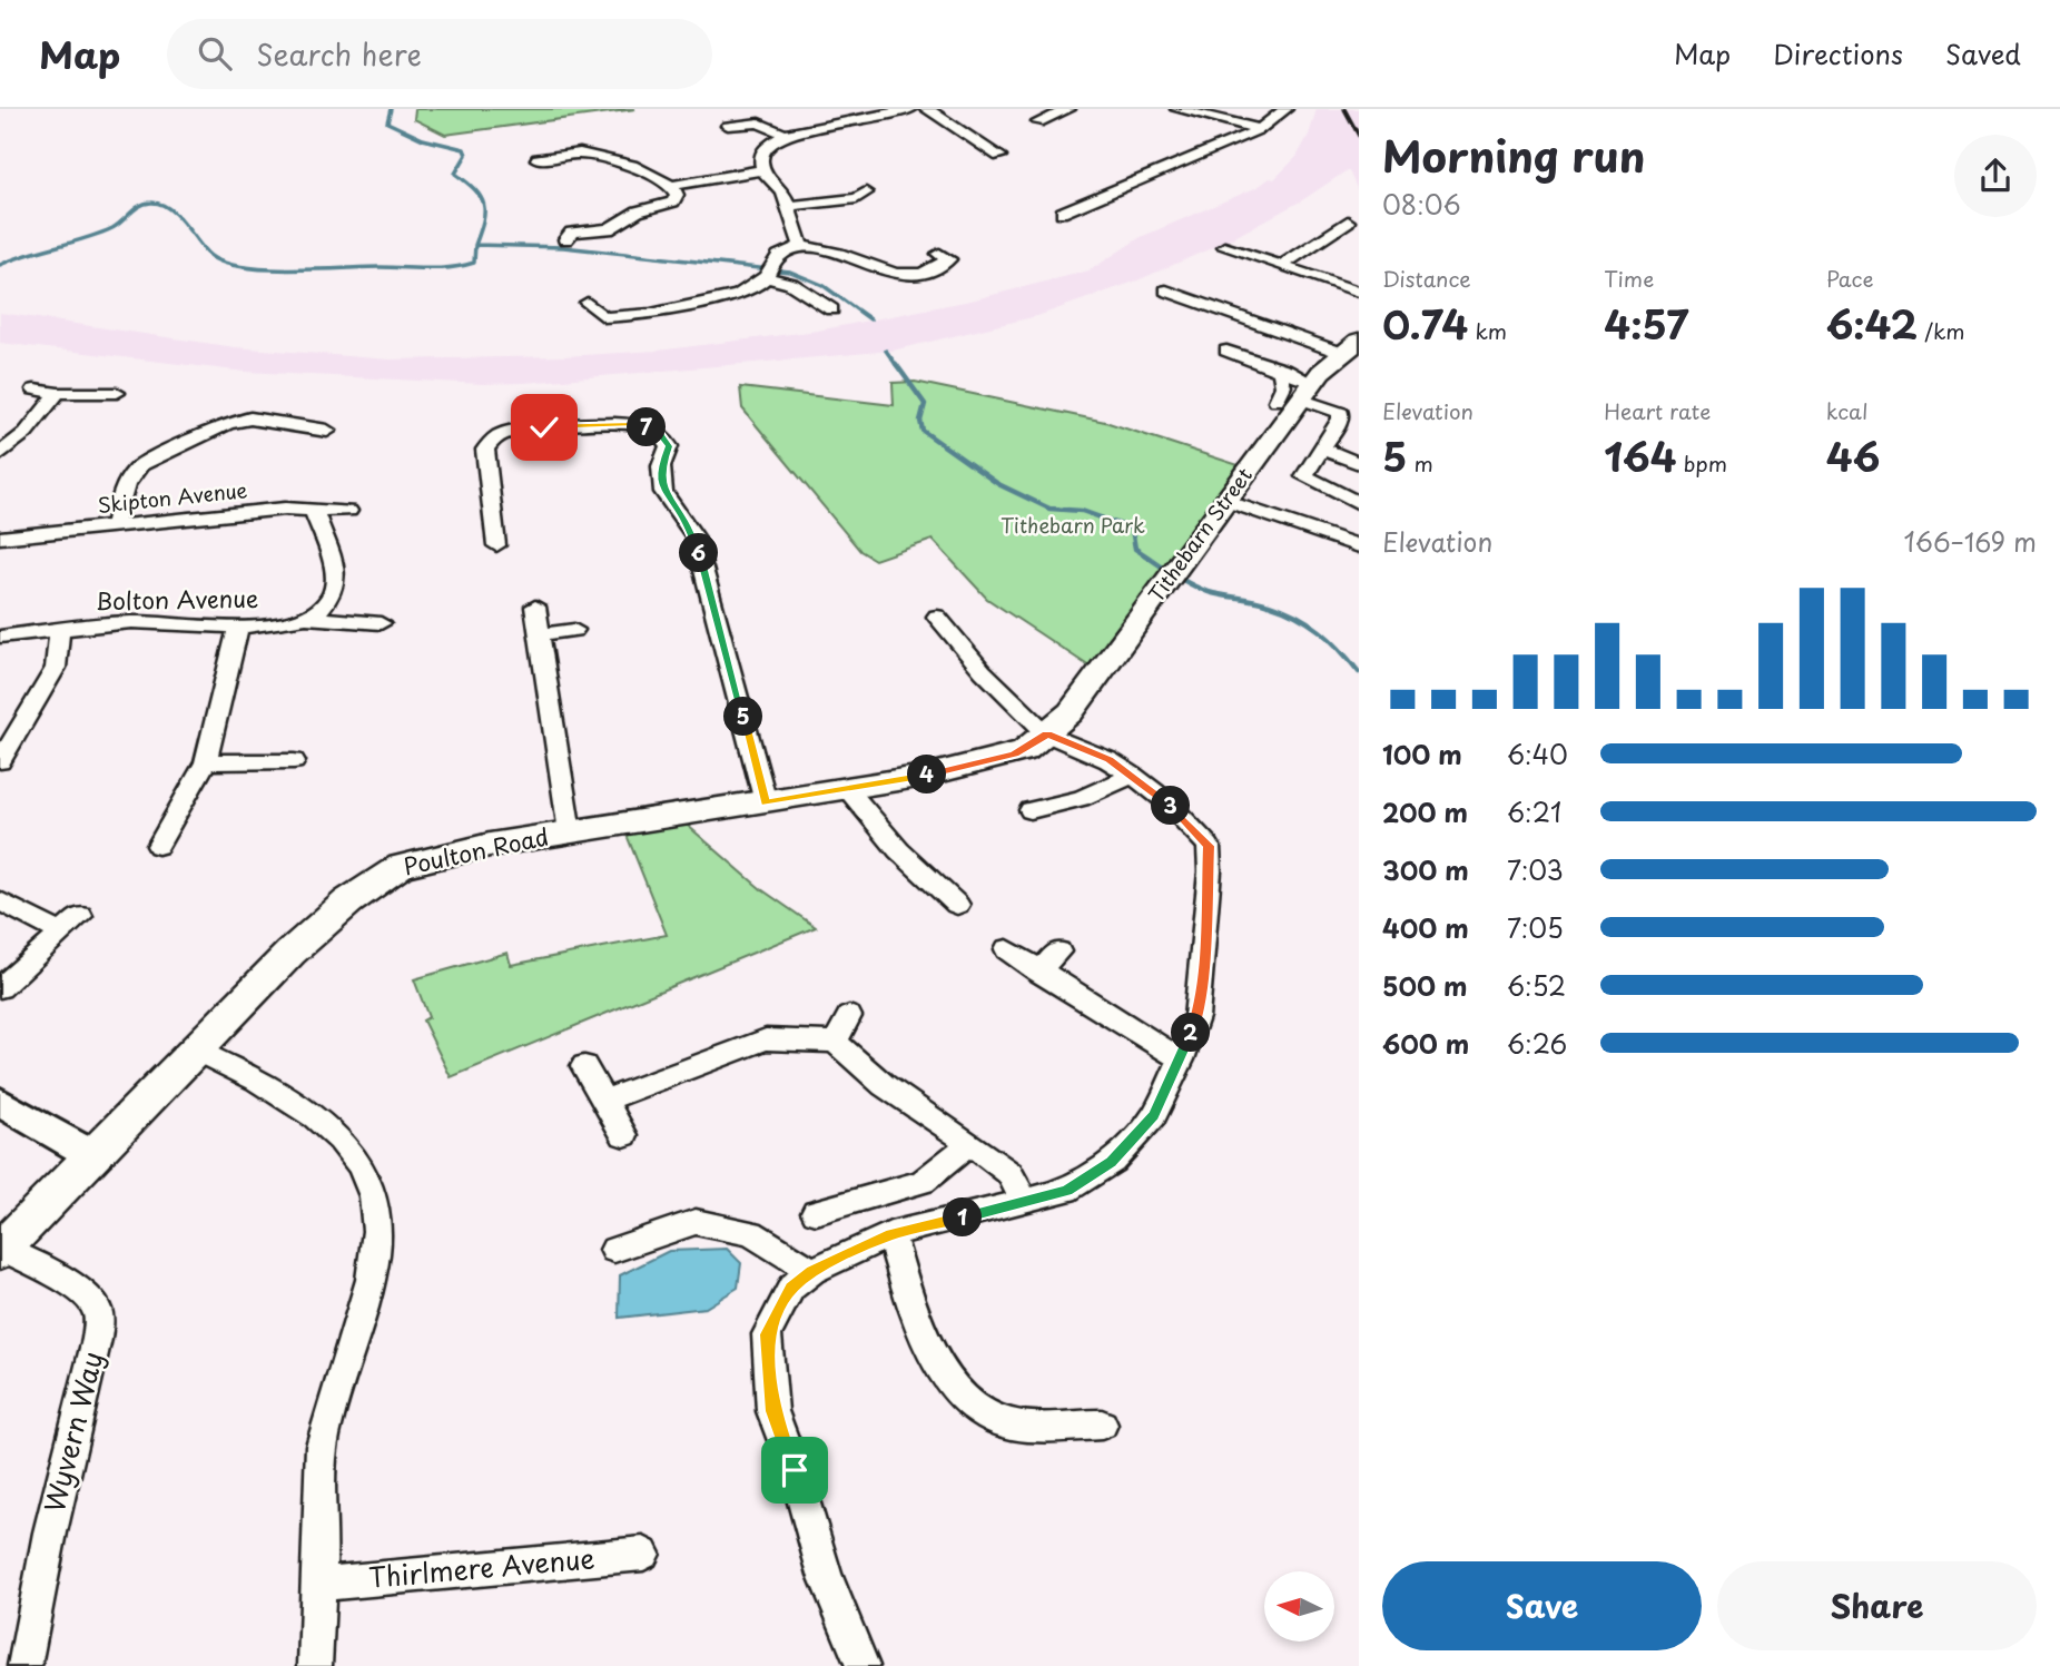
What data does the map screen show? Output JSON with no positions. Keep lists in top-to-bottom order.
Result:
{
  "streets": {
    "main road": ["Tithebarn Street", "Poulton Road"],
    "street": [
      "Skipton Avenue",
      "Bolton Avenue",
      "Wyvern Way",
      "Thirlmere Avenue"
    ]
  },
  "crossings": [
    ["Tithebarn Street", "Poulton Road"],
    ["Poulton Road", "Wyvern Way"]
  ],
  "parks": ["Tithebarn Park"],
  "north": "left",
  "page": {
    "header": "Map",
    "search": "Search here",
    "nav": ["Map", "Directions", "Saved"],
    "heading": ["Morning run", "08:06"],
    "stats": [
      ["Distance", "0.74 km"],
      ["Time", "4:57"],
      ["Pace", "6:42 /km"],
      ["Elevation", "5 m"],
      ["Heart rate", "164 bpm"],
      ["kcal", "46"]
    ],
    "pins": [
      "7",
      "6",
      "5",
      "4",
      "3",
      "2",
      "1"
    ],
    "chart": ["Elevation", "166–169 m"],
    "list": [
      {
        "name": "100 m",
        "note": "6:40"
      },
      {
        "name": "200 m",
        "note": "6:21"
      },
      {
        "name": "300 m",
        "note": "7:03"
      },
      {
        "name": "400 m",
        "note": "7:05"
      },
      {
        "name": "500 m",
        "note": "6:52"
      },
      {
        "name": "600 m",
        "note": "6:26"
      }
    ],
    "buttons": ["Save", "Share"]
  }
}
